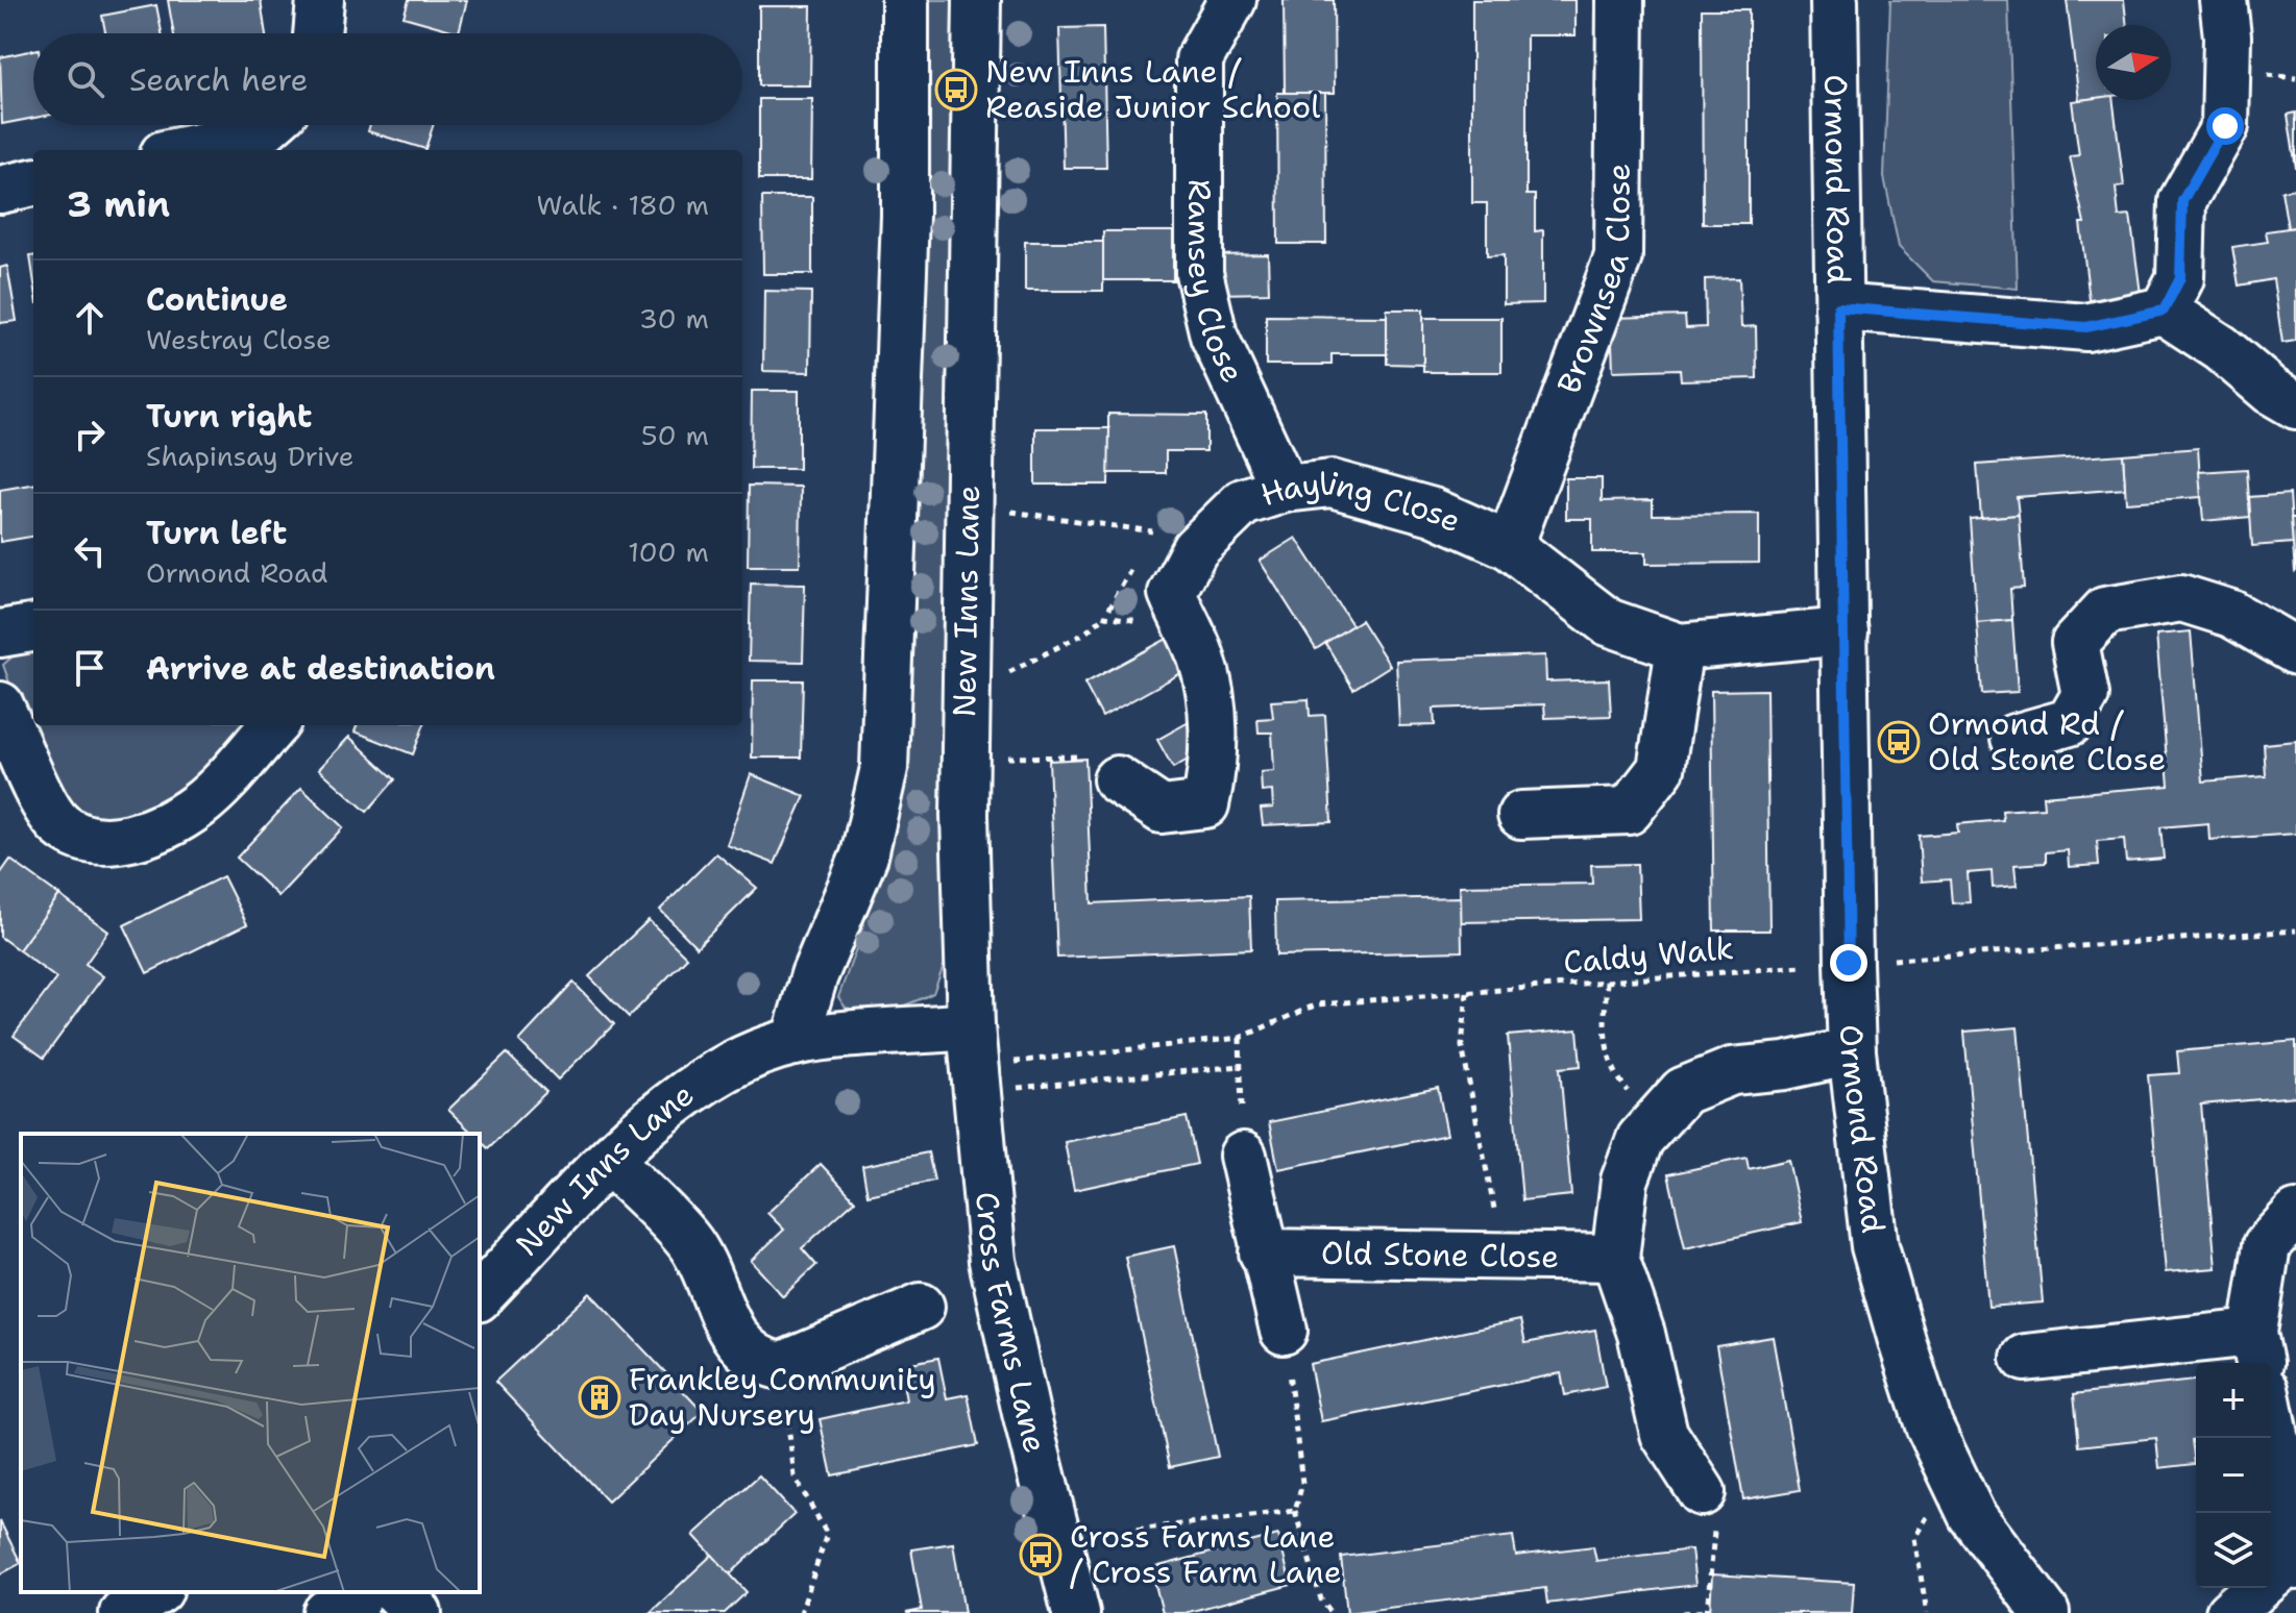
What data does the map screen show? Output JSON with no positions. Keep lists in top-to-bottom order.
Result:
{
  "streets": {
    "street": [
      "Ormond Road",
      "Brownsea Close",
      "Ramsey Close",
      "Hayling Close",
      "New Inns Lane",
      "Old Stone Close",
      "Cross Farms Lane"
    ],
    "path": ["Caldy Walk"]
  },
  "crossings": [
    ["Ormond Road", "Hayling Close"],
    ["Ormond Road", "Caldy Walk"],
    ["Brownsea Close", "Hayling Close"],
    ["Ramsey Close", "Hayling Close"],
    ["New Inns Lane", "Cross Farms Lane"],
    ["Caldy Walk", "Cross Farms Lane"]
  ],
  "places": {
    "bus stop": ["New Inns Lane / Reaside Junior School", "Ormond Rd / Old Stone Close", "Cross Farms Lane / Cross Farm Lane"],
    "building": ["Frankley Community Day Nursery"]
  },
  "north": "right",
  "page": {
    "search": "Search here",
    "heading": ["3 min", "Walk · 180 m"],
    "list": [
      ["Continue", "Westray Close", "30 m"],
      ["Turn right", "Shapinsay Drive", "50 m"],
      ["Turn left", "Ormond Road", "100 m"],
      "Arrive at destination"
    ],
    "map_buttons": ["+", "−"]
  }
}
